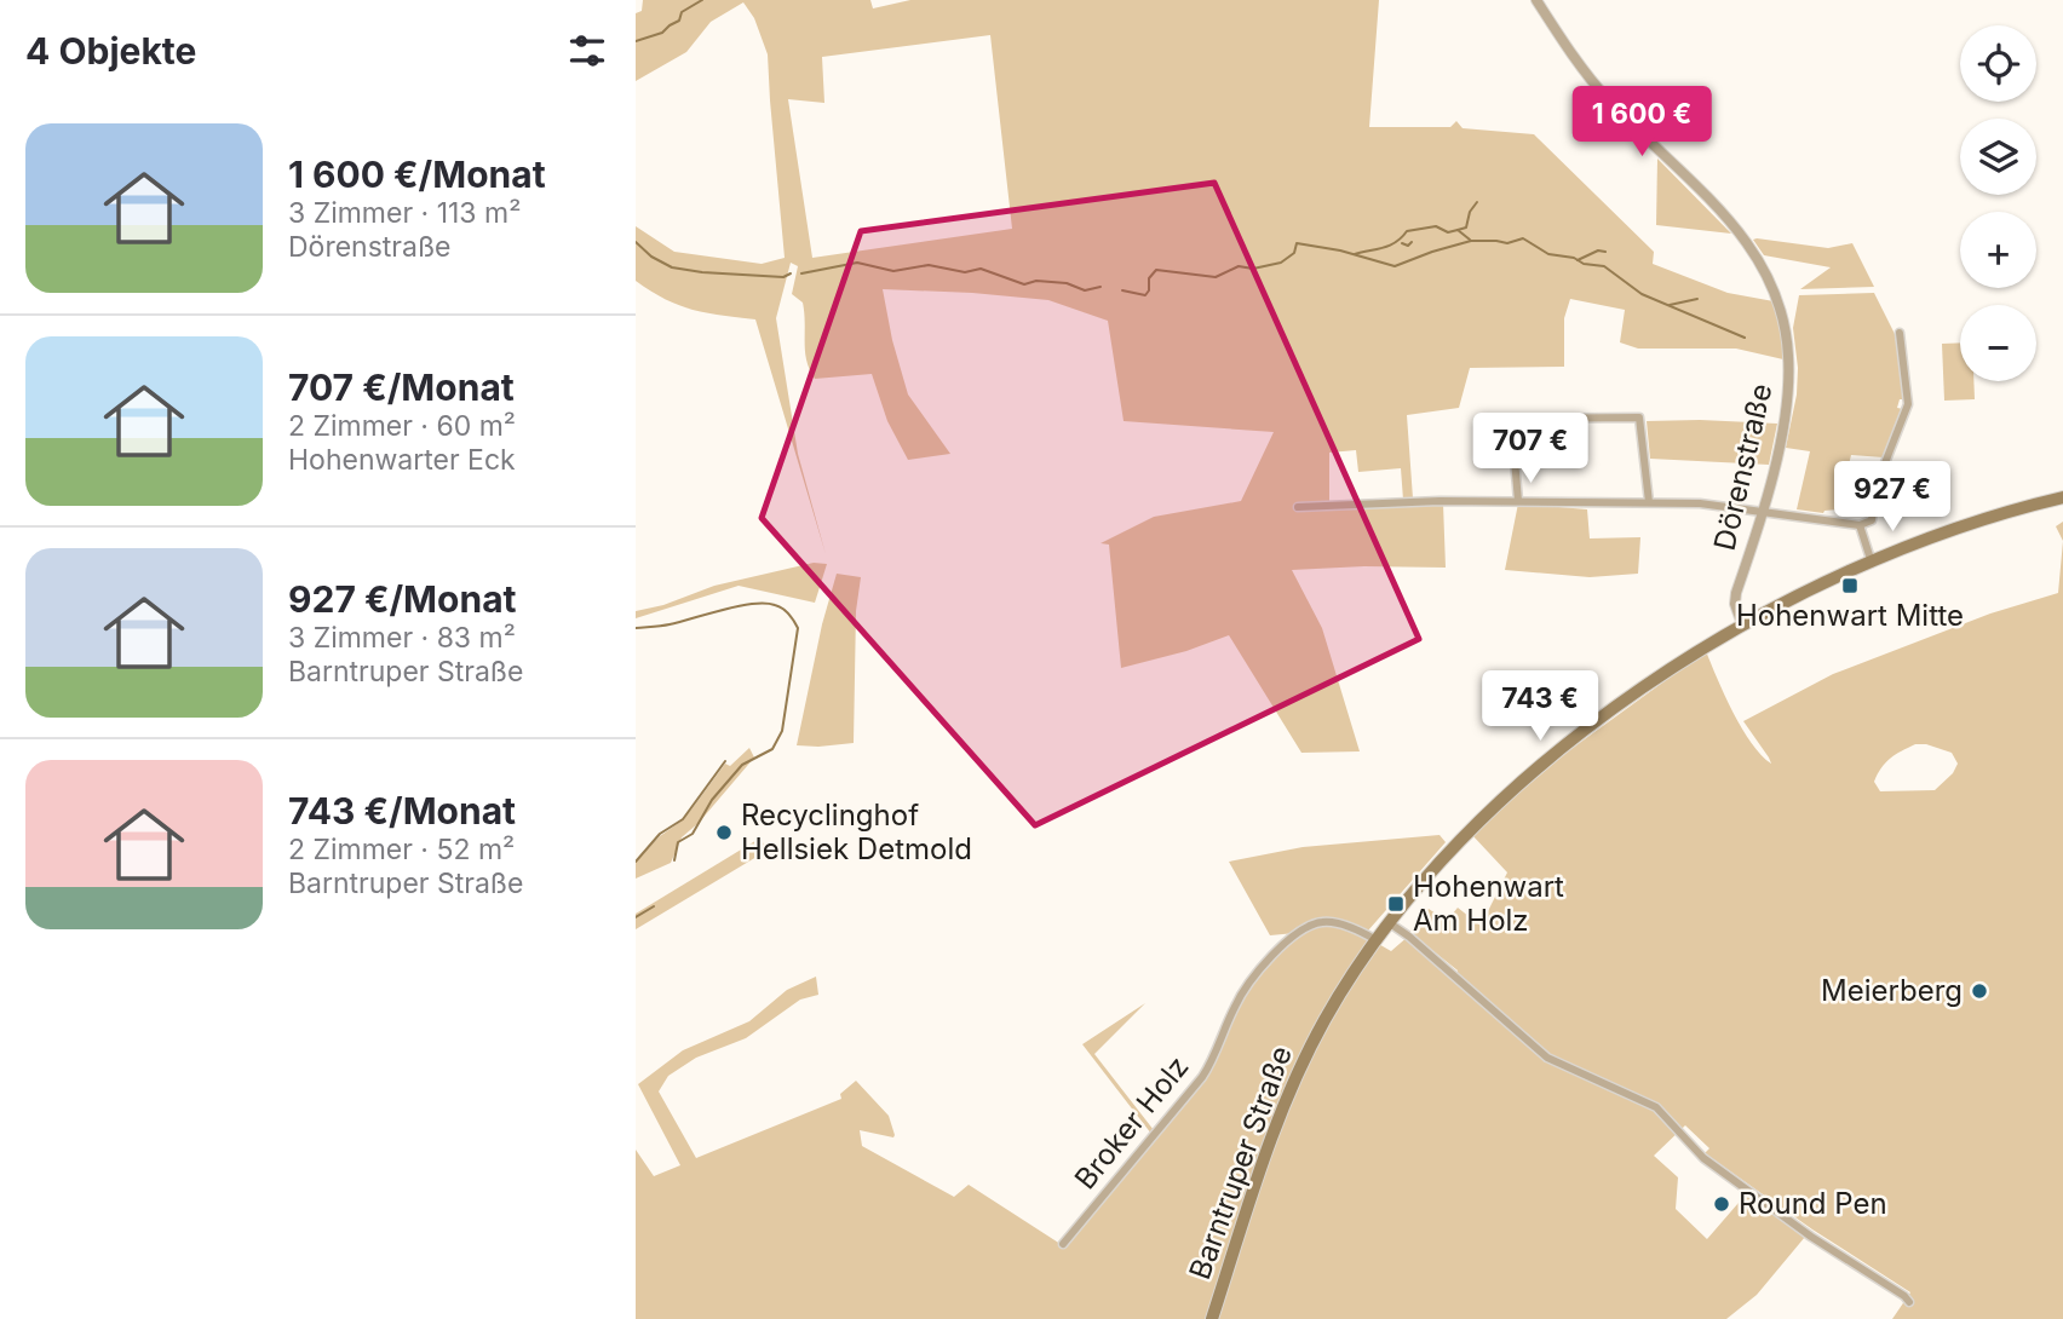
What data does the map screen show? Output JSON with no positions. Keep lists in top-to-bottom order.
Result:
{
  "streets": {
    "main road": ["Barntruper Straße"],
    "street": ["Dörenstraße", "Broker Holz"]
  },
  "crossings": [
    ["Dörenstraße", "Barntruper Straße"],
    ["Broker Holz", "Barntruper Straße"]
  ],
  "places": {
    "transit": ["Hohenwart Mitte", "Hohenwart Am Holz"],
    "other": ["Recyclinghof Hellsiek Detmold", "Meierberg", "Round Pen"]
  },
  "page": {
    "heading": "4 Objekte",
    "map_buttons": ["+", "−"],
    "price": [
      "1 600 €",
      "707 €",
      "927 €",
      "743 €"
    ],
    "list": [
      {
        "name": "1 600 €/Monat",
        "note": "3 Zimmer · 113 m² · Dörenstraße"
      },
      {
        "name": "707 €/Monat",
        "note": "2 Zimmer · 60 m² · Hohenwarter Eck"
      },
      {
        "name": "927 €/Monat",
        "note": "3 Zimmer · 83 m² · Barntruper Straße"
      },
      {
        "name": "743 €/Monat",
        "note": "2 Zimmer · 52 m² · Barntruper Straße"
      }
    ]
  }
}
